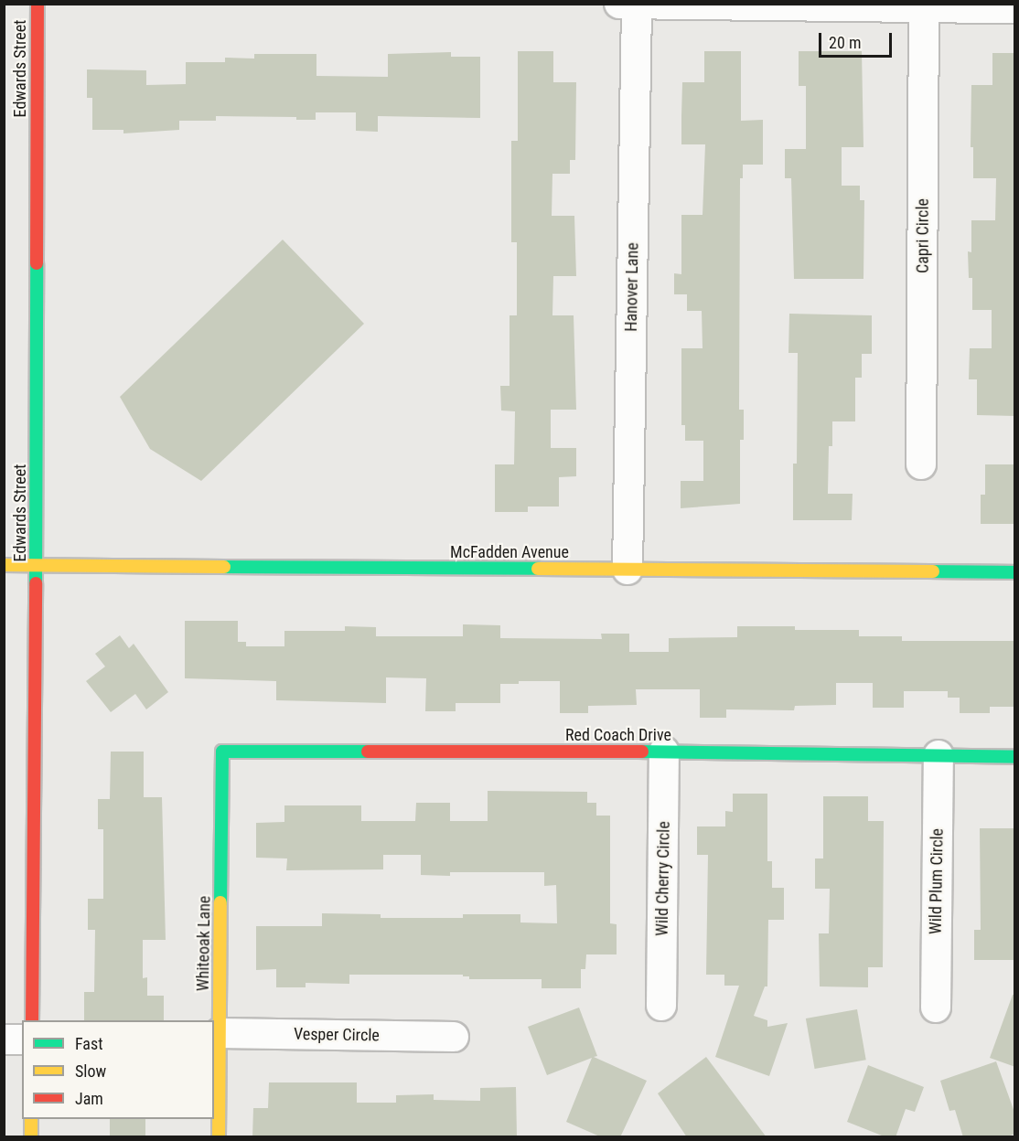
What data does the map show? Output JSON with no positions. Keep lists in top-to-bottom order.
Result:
{
  "streets": {
    "street": [
      "Edwards Street",
      "Capri Circle",
      "Hanover Lane",
      "McFadden Avenue",
      "Red Coach Drive",
      "Wild Cherry Circle",
      "Wild Plum Circle",
      "Whiteoak Lane",
      "Vesper Circle"
    ]
  },
  "crossings": [
    ["Edwards Street", "McFadden Avenue"],
    ["Hanover Lane", "McFadden Avenue"],
    ["Red Coach Drive", "Wild Cherry Circle"],
    ["Red Coach Drive", "Wild Plum Circle"],
    ["Red Coach Drive", "Whiteoak Lane"],
    ["Whiteoak Lane", "Vesper Circle"]
  ],
  "legend": ["Fast", "Slow", "Jam"],
  "scale_bar": "20 m"
}
